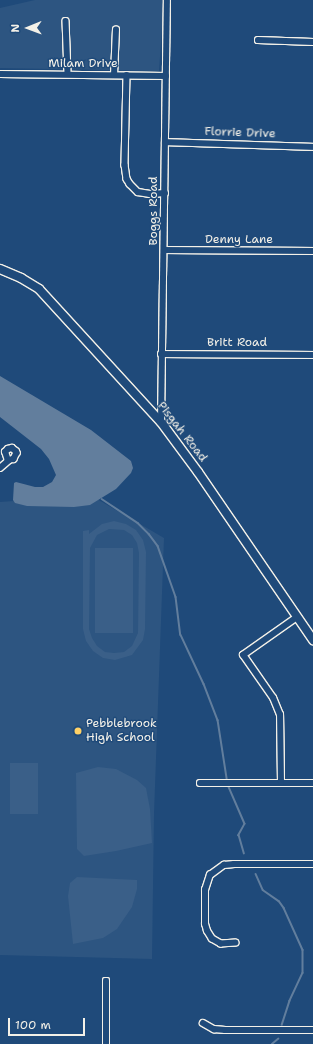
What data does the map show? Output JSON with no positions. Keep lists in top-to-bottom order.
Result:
{
  "streets": {
    "street": [
      "Milam Drive",
      "Florrie Drive",
      "Boggs Road",
      "Denny Lane",
      "Britt Road",
      "Pisgah Road"
    ]
  },
  "crossings": [
    ["Milam Drive", "Boggs Road"],
    ["Florrie Drive", "Boggs Road"],
    ["Boggs Road", "Denny Lane"],
    ["Boggs Road", "Britt Road"],
    ["Boggs Road", "Pisgah Road"]
  ],
  "places": ["Pebblebrook High School"],
  "scale_bar": "100 m",
  "north": "left"
}
